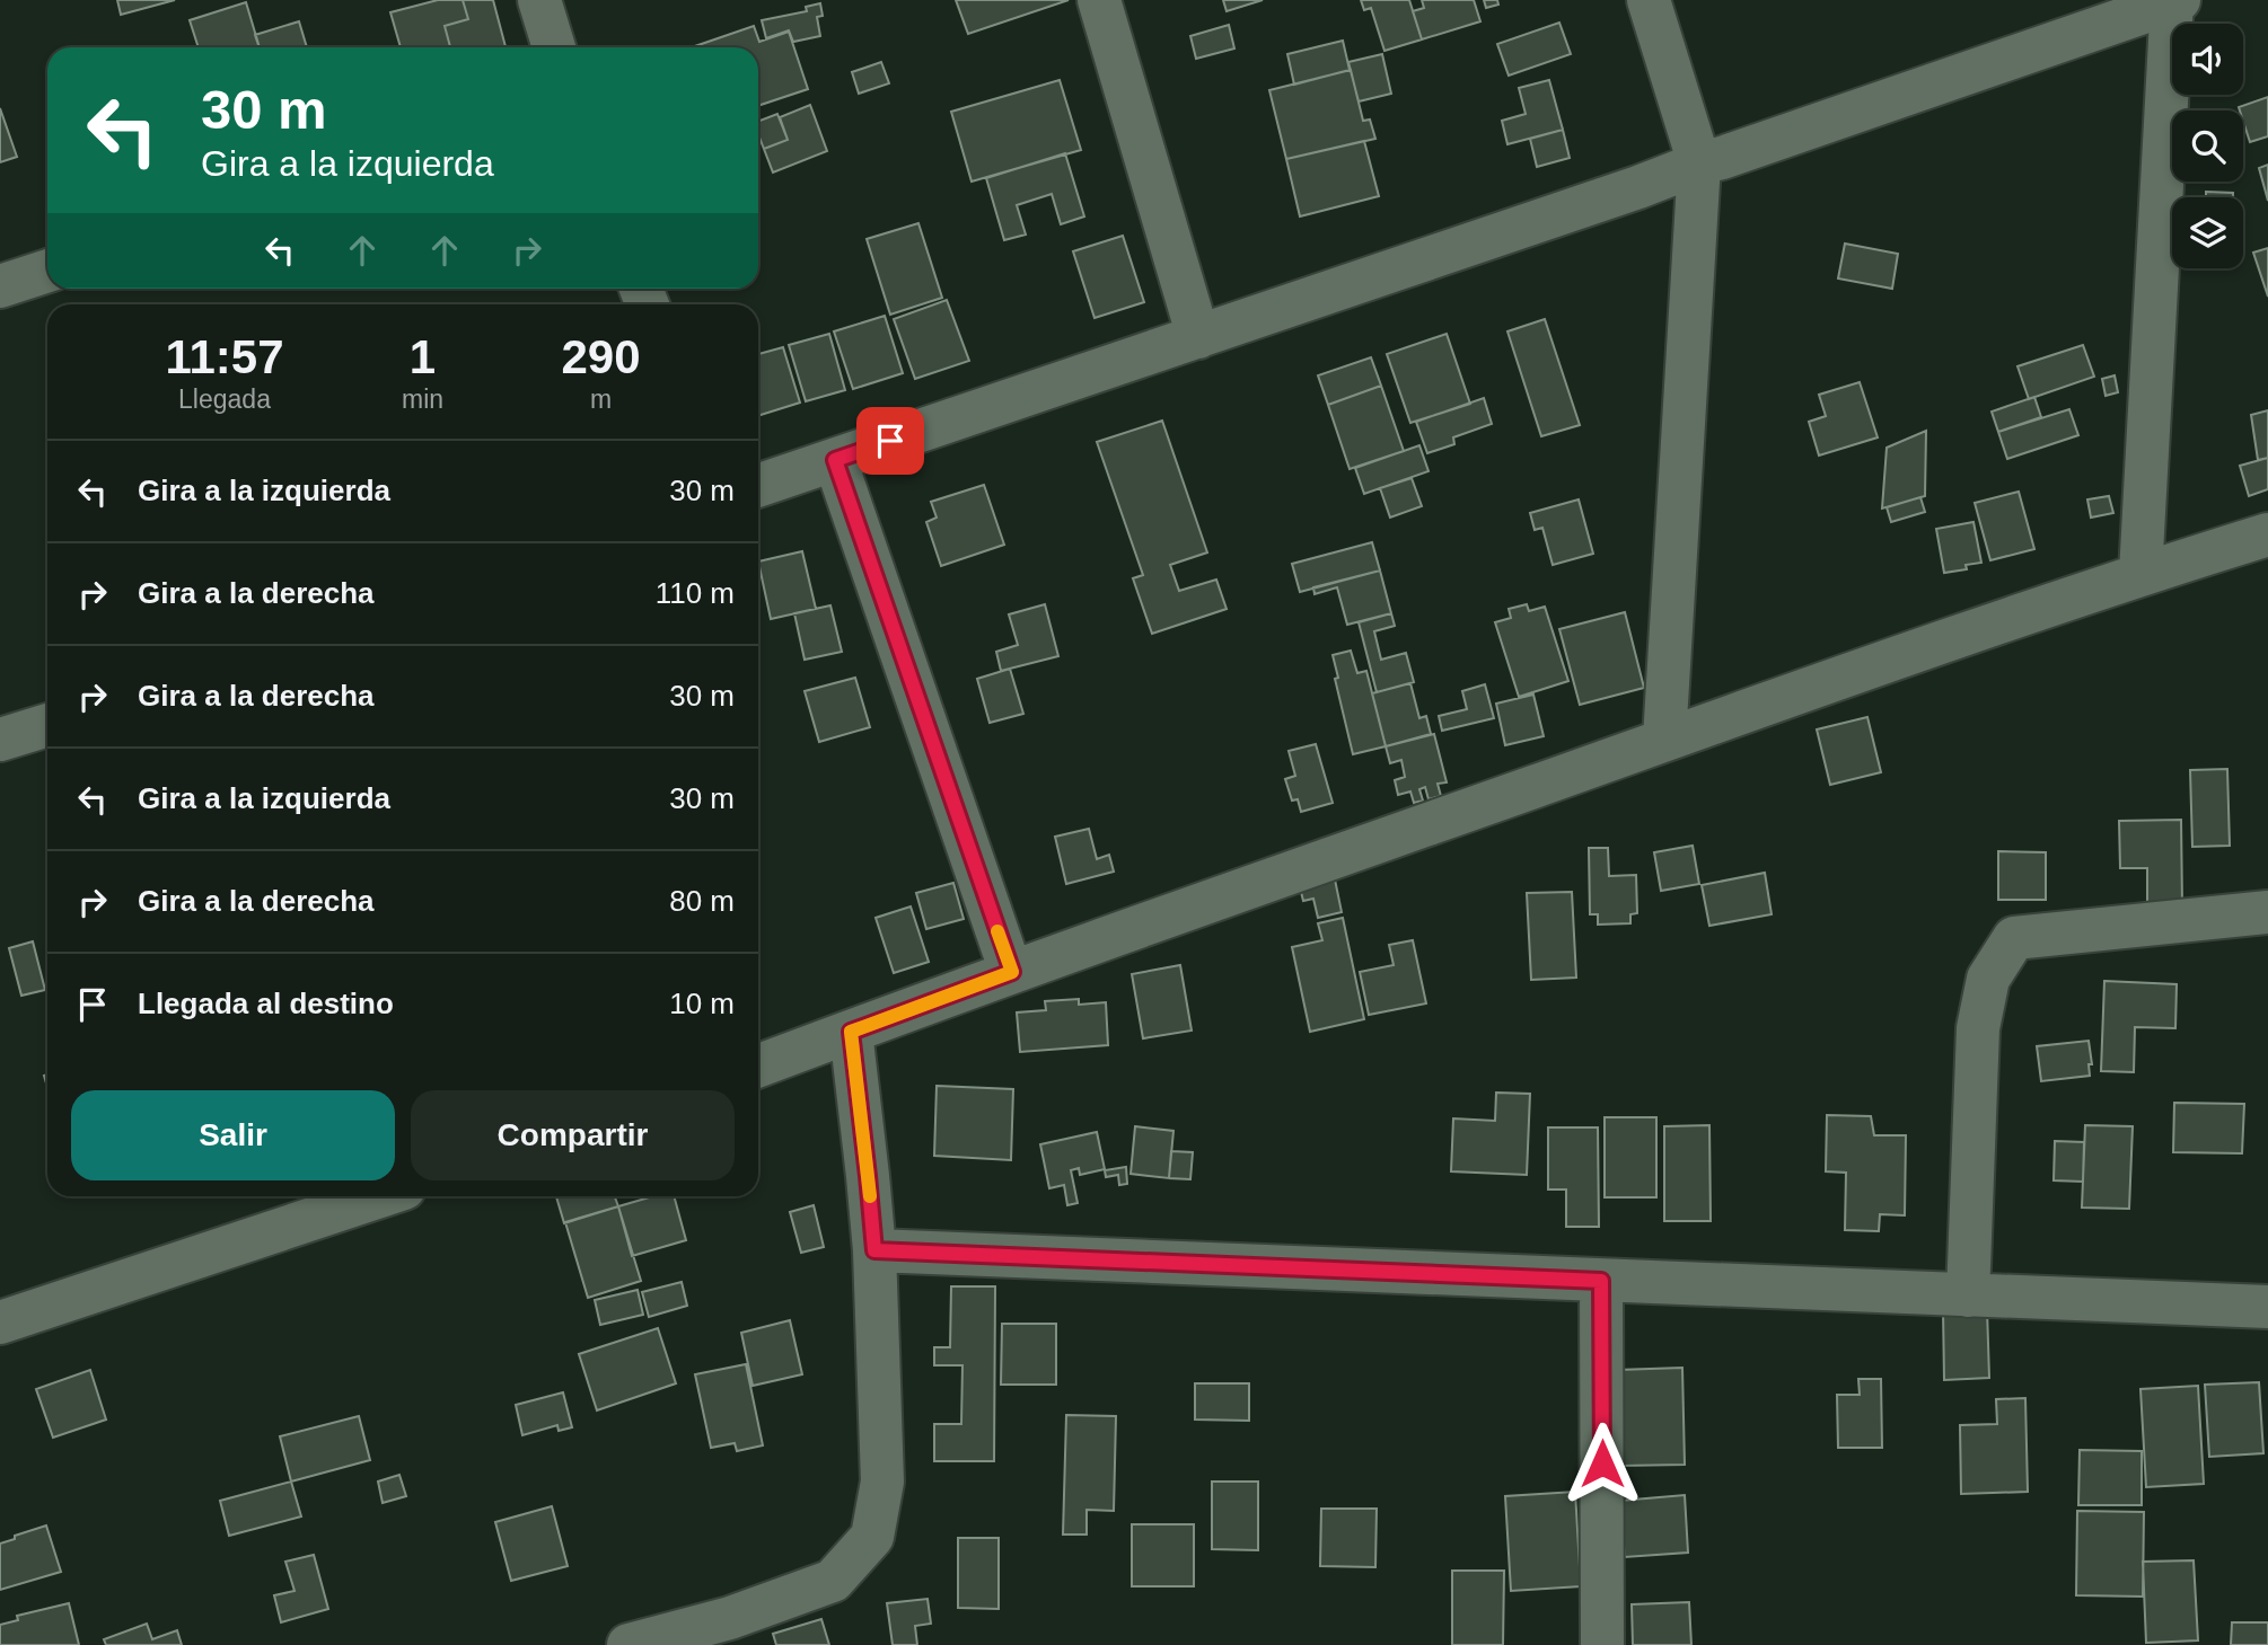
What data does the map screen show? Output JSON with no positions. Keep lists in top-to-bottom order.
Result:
{
  "page": {
    "turn": ["30 m", "Gira a la izquierda"],
    "eta": [
      "11:57",
      "Llegada",
      "1",
      "min",
      "290",
      "m"
    ],
    "list": [
      {
        "name": "Gira a la izquierda",
        "value": "30 m"
      },
      {
        "name": "Gira a la derecha",
        "value": "110 m"
      },
      {
        "name": "Gira a la derecha",
        "value": "30 m"
      },
      {
        "name": "Gira a la izquierda",
        "value": "30 m"
      },
      {
        "name": "Gira a la derecha",
        "value": "80 m"
      },
      {
        "name": "Llegada al destino",
        "value": "10 m"
      }
    ],
    "buttons": ["Salir", "Compartir"]
  }
}
